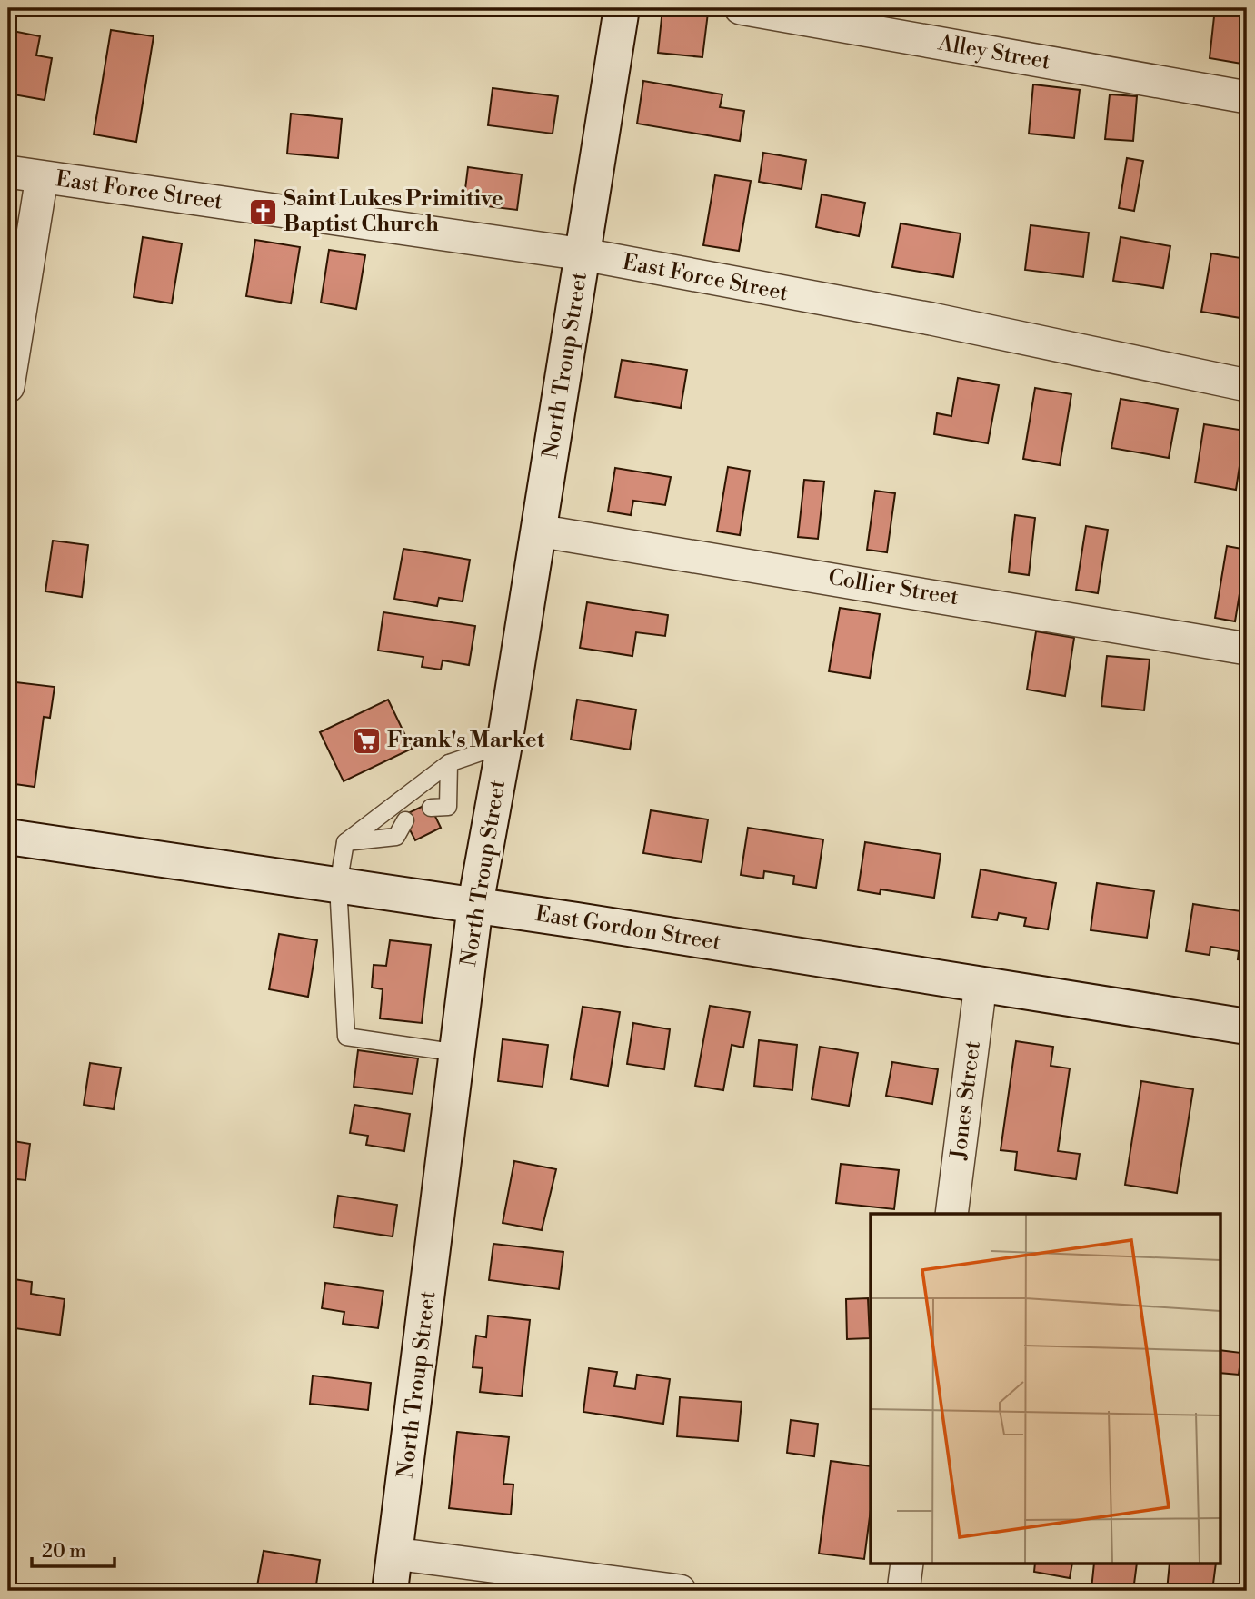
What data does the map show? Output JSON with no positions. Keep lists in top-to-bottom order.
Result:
{
  "streets": {
    "street": [
      "Alley Street",
      "East Force Street",
      "North Troup Street",
      "Collier Street",
      "East Gordon Street",
      "Jones Street"
    ]
  },
  "crossings": [
    ["East Force Street", "North Troup Street"],
    ["North Troup Street", "Collier Street"],
    ["North Troup Street", "East Gordon Street"],
    ["East Gordon Street", "Jones Street"]
  ],
  "places": {
    "church": ["Saint Lukes Primitive Baptist Church"],
    "supermarket": ["Frank's Market"]
  },
  "scale_bar": "20 m"
}
